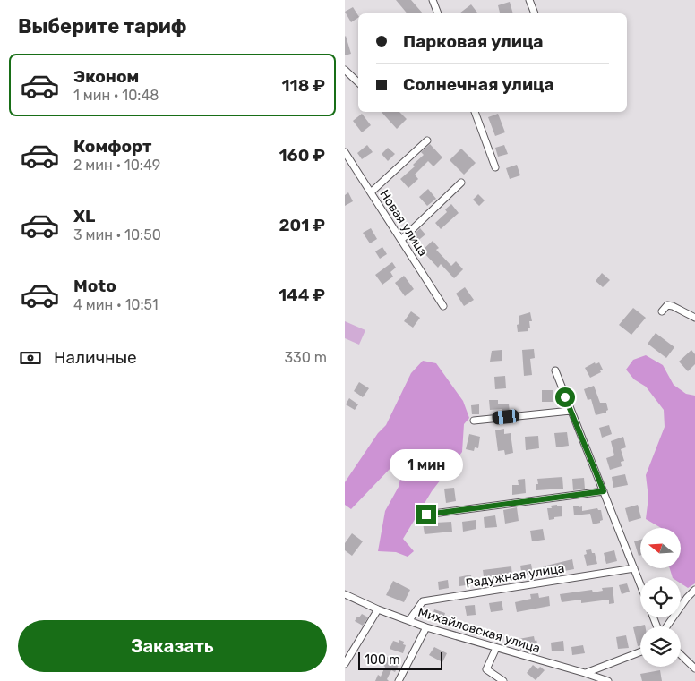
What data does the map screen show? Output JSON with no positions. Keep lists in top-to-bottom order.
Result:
{
  "streets": {
    "street": ["Новая улица", "Радужная улица", "Михайловская улица"]
  },
  "crossings": [
    ["Радужная улица", "Михайловская улица"]
  ],
  "scale_bar": "100 m",
  "north": "left",
  "page": {
    "heading": "Выберите тариф",
    "banner": ["Парковая улица", "Солнечная улица"],
    "list": [
      {
        "name": "Эконом",
        "note": "1 мин · 10:48",
        "value": "118 ₽"
      },
      {
        "name": "Комфорт",
        "note": "2 мин · 10:49",
        "value": "160 ₽"
      },
      {
        "name": "XL",
        "note": "3 мин · 10:50",
        "value": "201 ₽"
      },
      {
        "name": "Moto",
        "note": "4 мин · 10:51",
        "value": "144 ₽"
      }
    ],
    "pay": ["Наличные", "330 m"],
    "bubble": "1 мин",
    "buttons": "Заказать",
    "scale": "100 m"
  }
}
